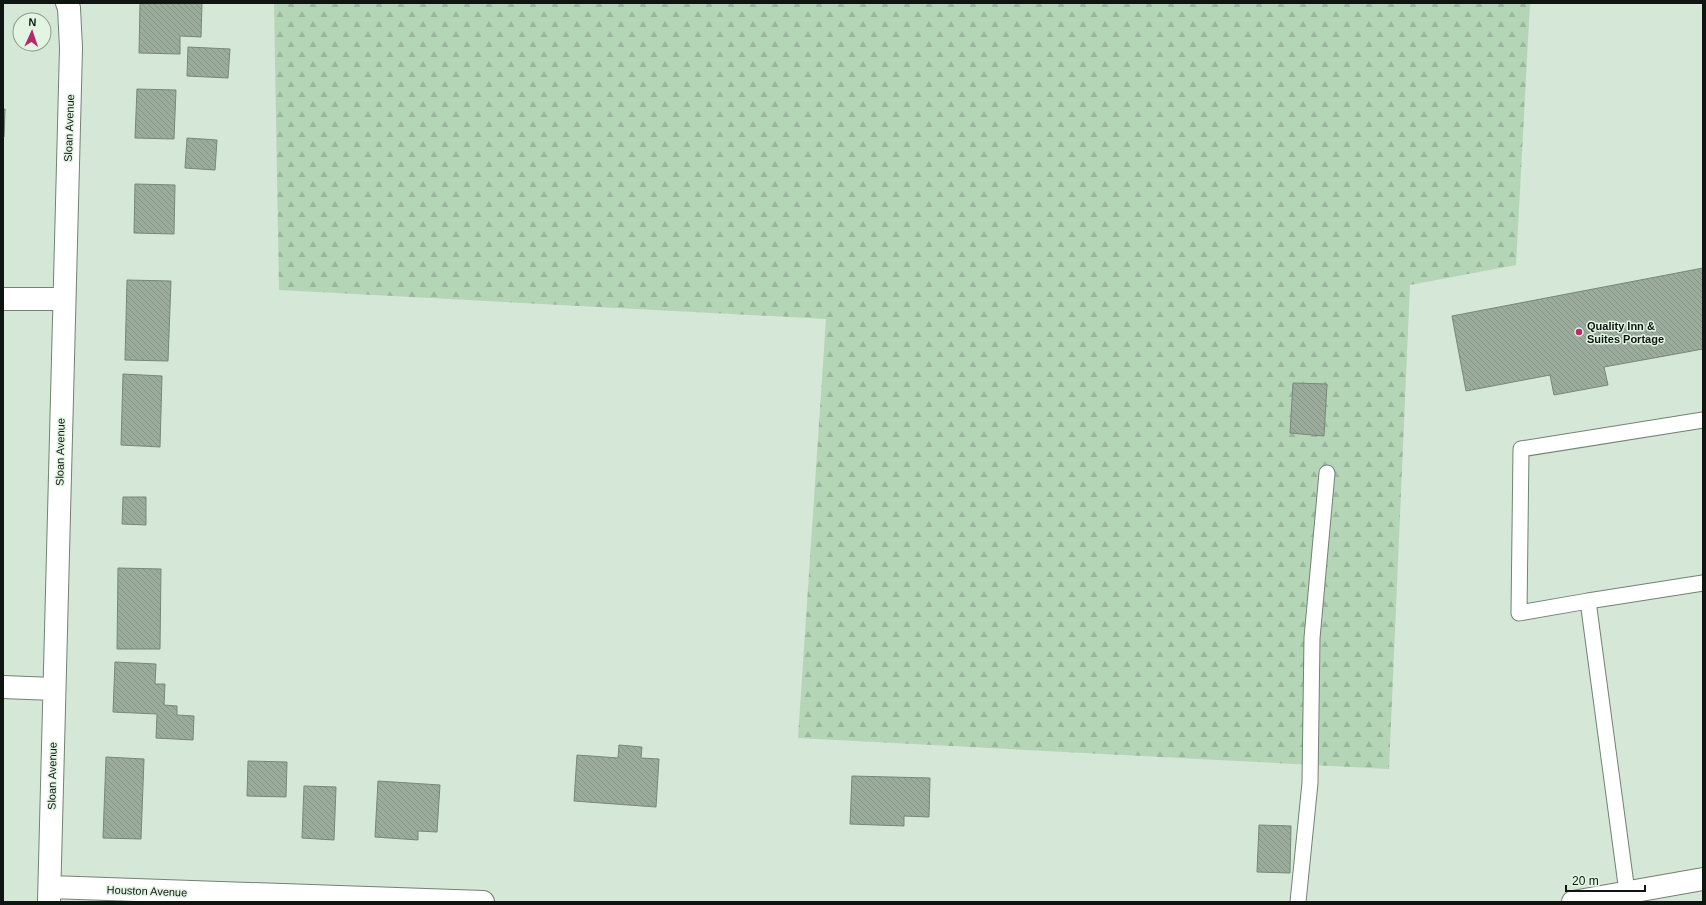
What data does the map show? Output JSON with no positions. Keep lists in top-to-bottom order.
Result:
{
  "streets": {
    "street": ["Sloan Avenue", "Houston Avenue"]
  },
  "crossings": [
    ["Sloan Avenue", "Houston Avenue"]
  ],
  "places": ["Quality Inn & Suites Portage"],
  "scale_bar": "20 m",
  "north": "top"
}
